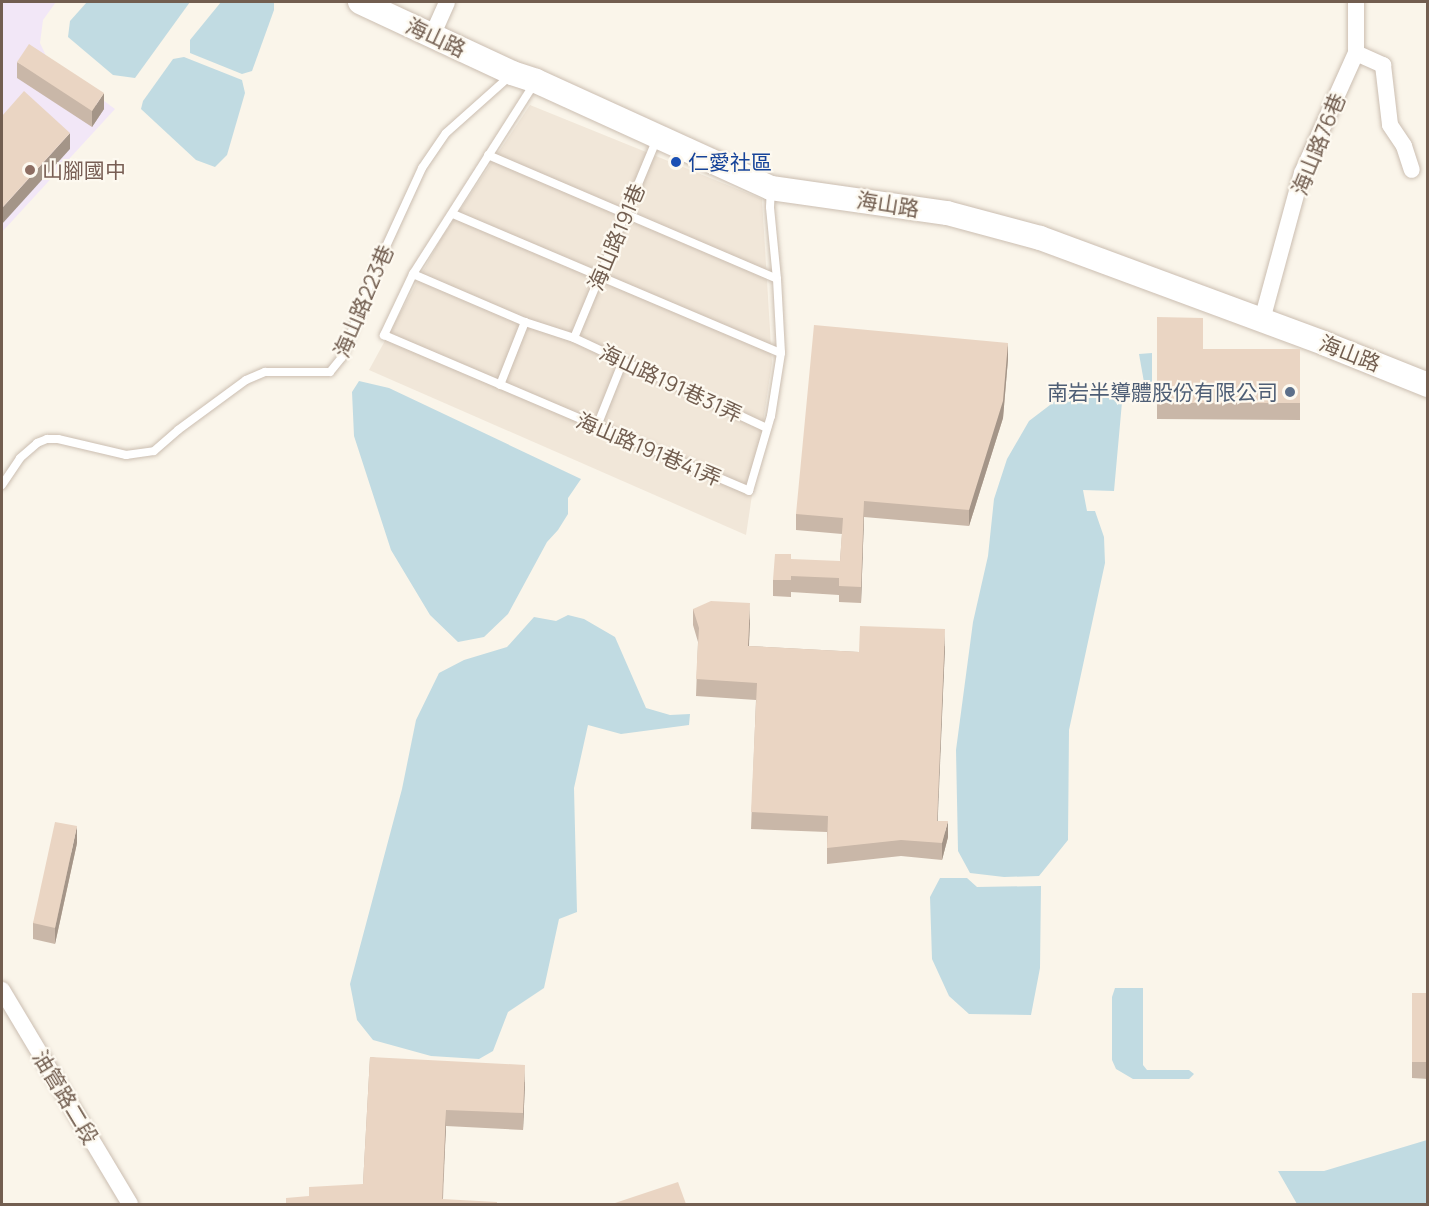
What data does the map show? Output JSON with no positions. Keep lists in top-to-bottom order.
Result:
{
  "streets": {
    "main road": ["海山路"],
    "street": ["海山路76巷", "油管路二段"],
    "lane": [
      "海山路191巷",
      "海山路223巷",
      "海山路191巷31弄",
      "海山路191巷41弄"
    ]
  },
  "crossings": [
    ["海山路", "海山路76巷"],
    ["海山路", "海山路191巷"],
    ["海山路", "海山路223巷"],
    ["海山路191巷", "海山路191巷31弄"],
    ["海山路191巷31弄", "海山路191巷41弄"]
  ],
  "places": ["仁愛社區", "山腳國中", "南岩半導體股份有限公司"]
}
